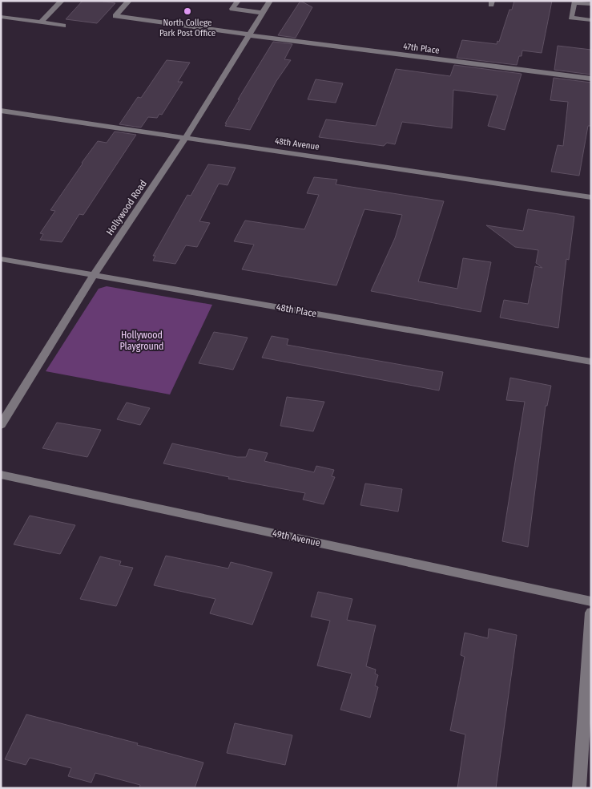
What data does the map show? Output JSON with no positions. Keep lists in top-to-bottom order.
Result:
{
  "streets": {
    "street": [
      "47th Place",
      "48th Avenue",
      "Hollywood Road",
      "48th Place",
      "49th Avenue"
    ]
  },
  "crossings": [
    ["47th Place", "Hollywood Road"],
    ["48th Avenue", "Hollywood Road"],
    ["Hollywood Road", "48th Place"]
  ],
  "parks": ["Hollywood Playground"],
  "places": ["North College Park Post Office"]
}
